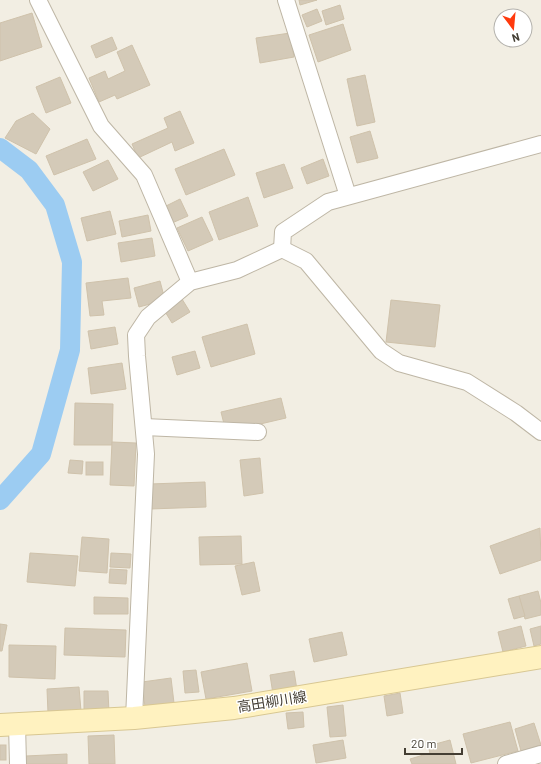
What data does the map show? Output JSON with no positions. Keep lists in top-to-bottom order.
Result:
{
  "streets": {
    "main road": ["高田柳川線"]
  },
  "scale_bar": "20 m",
  "north": "bottom"
}
